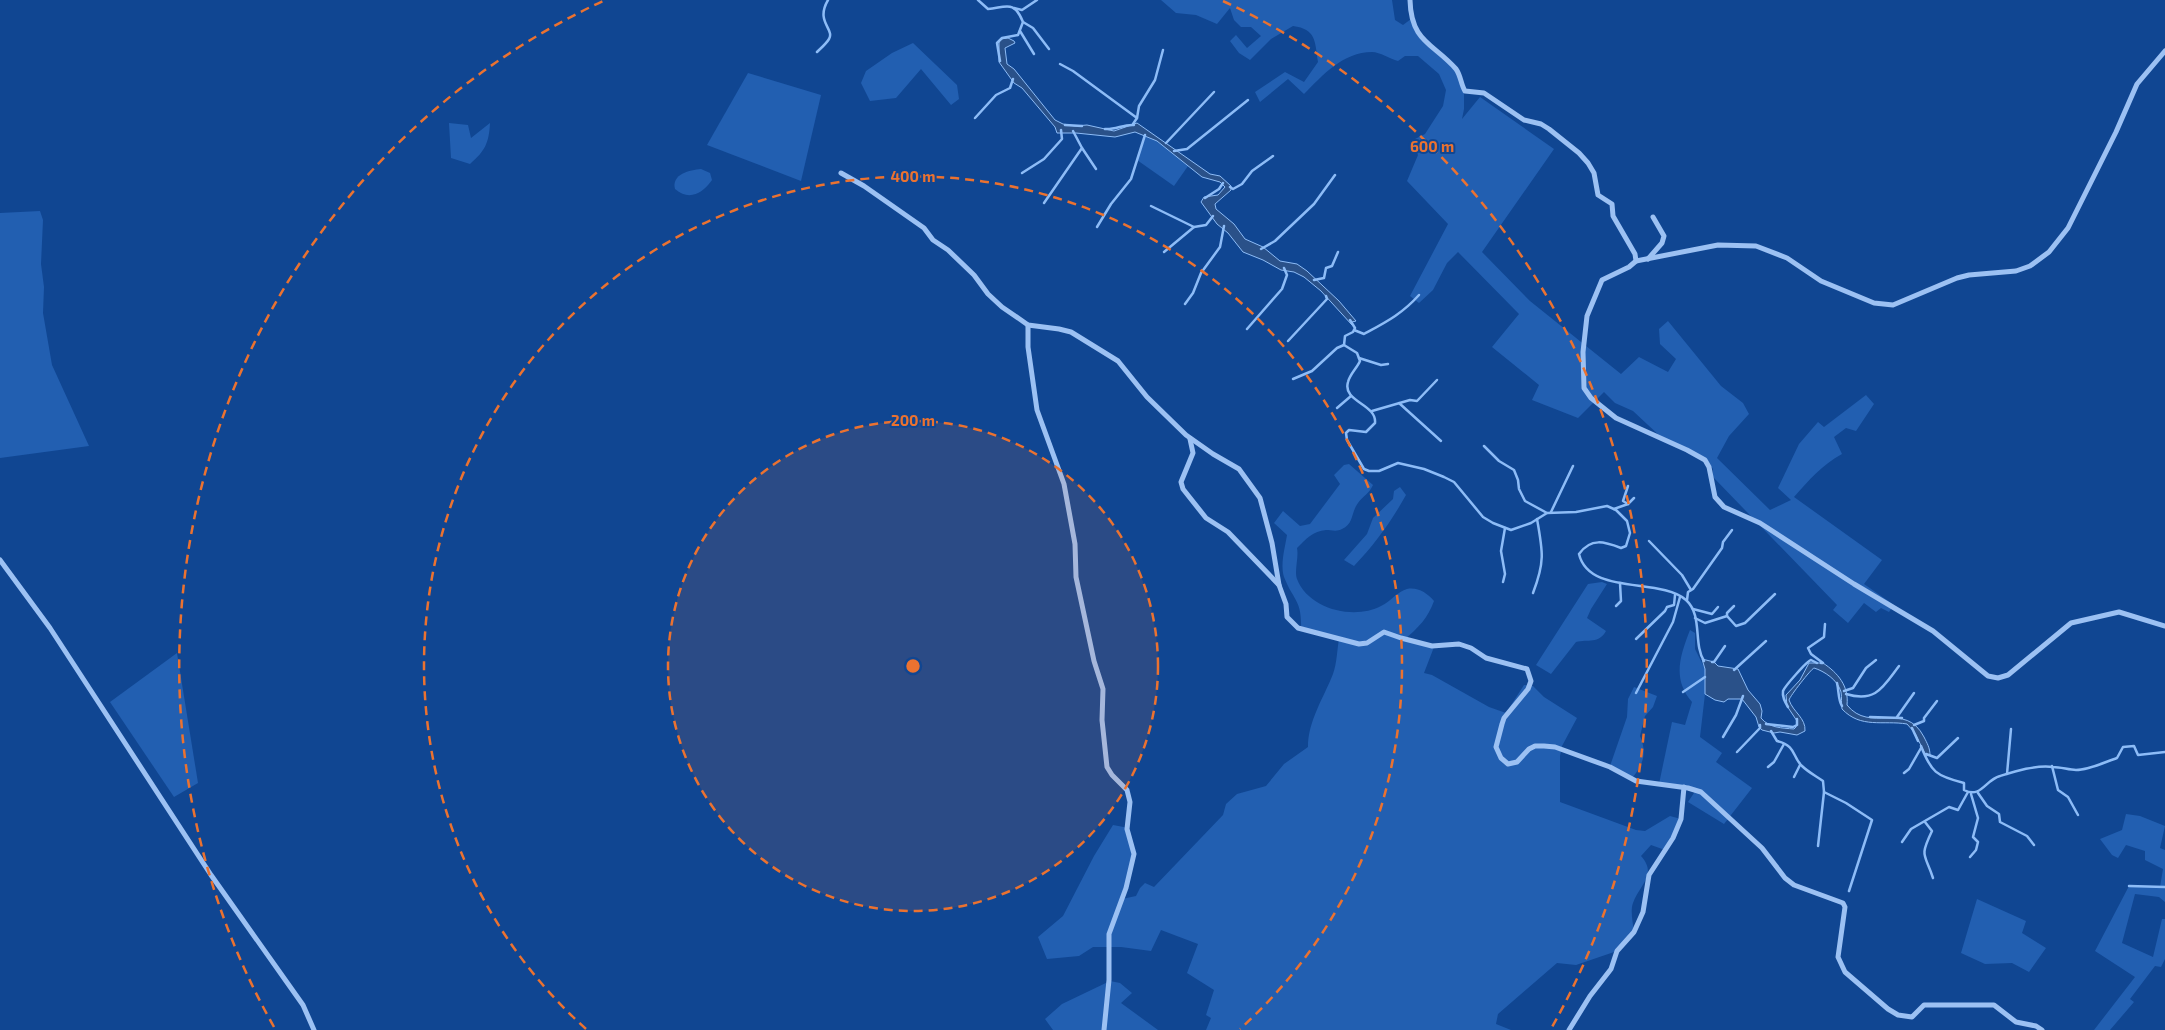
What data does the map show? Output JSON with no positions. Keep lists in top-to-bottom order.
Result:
{
  "rings": ["600 m", "400 m", "200 m"]
}
